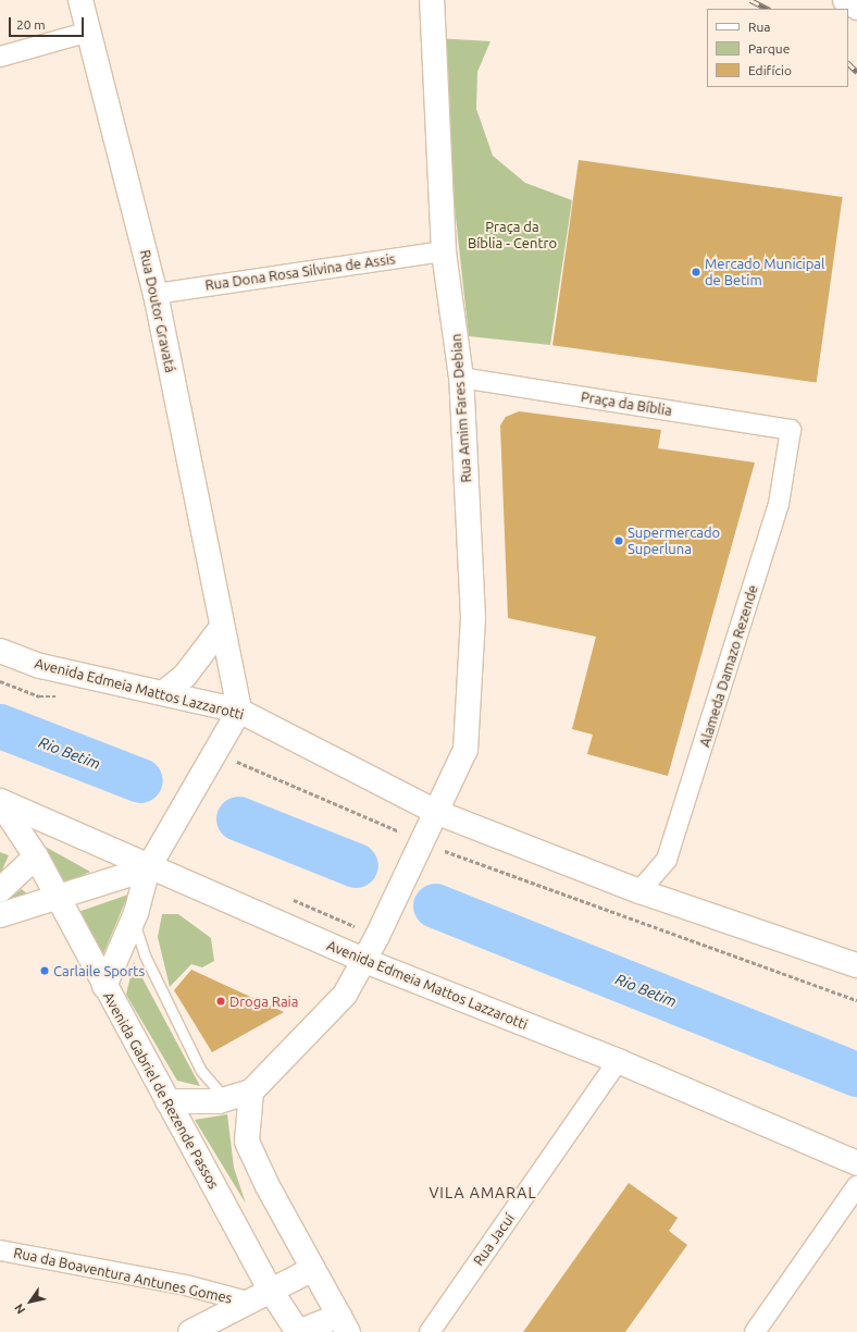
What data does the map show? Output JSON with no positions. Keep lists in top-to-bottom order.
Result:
{
  "streets": {
    "main road": [
      "Rua Doutor Gravatá",
      "Rua Amim Fares Debian",
      "Avenida Edmeia Mattos Lazzarotti",
      "Avenida Gabriel de Rezende Passos"
    ],
    "street": [
      "Rua Dona Rosa Silvina de Assis",
      "Praça da Bíblia",
      "Alameda Damazo Rezende",
      "Rua Jacuí",
      "Rua da Boaventura Antunes Gomes"
    ]
  },
  "crossings": [
    ["Rua Dona Rosa Silvina de Assis", "Rua Doutor Gravatá"],
    ["Rua Dona Rosa Silvina de Assis", "Rua Amim Fares Debian"],
    ["Rua Doutor Gravatá", "Avenida Edmeia Mattos Lazzarotti"],
    ["Praça da Bíblia", "Rua Amim Fares Debian"],
    ["Praça da Bíblia", "Alameda Damazo Rezende"],
    ["Rua Amim Fares Debian", "Avenida Edmeia Mattos Lazzarotti"],
    ["Alameda Damazo Rezende", "Avenida Edmeia Mattos Lazzarotti"],
    ["Avenida Edmeia Mattos Lazzarotti", "Avenida Gabriel de Rezende Passos"],
    ["Avenida Edmeia Mattos Lazzarotti", "Rua Jacuí"]
  ],
  "districts": ["VILA AMARAL"],
  "water": ["Rio Betim"],
  "parks": ["Praça da Bíblia - Centro"],
  "places": [
    "Mercado Municipal de Betim",
    "Supermercado Superluna",
    "Carlaile Sports",
    "Droga Raia"
  ],
  "legend": ["Rua", "Parque", "Edifício"],
  "scale_bar": "20 m",
  "north": "bottom left"
}
